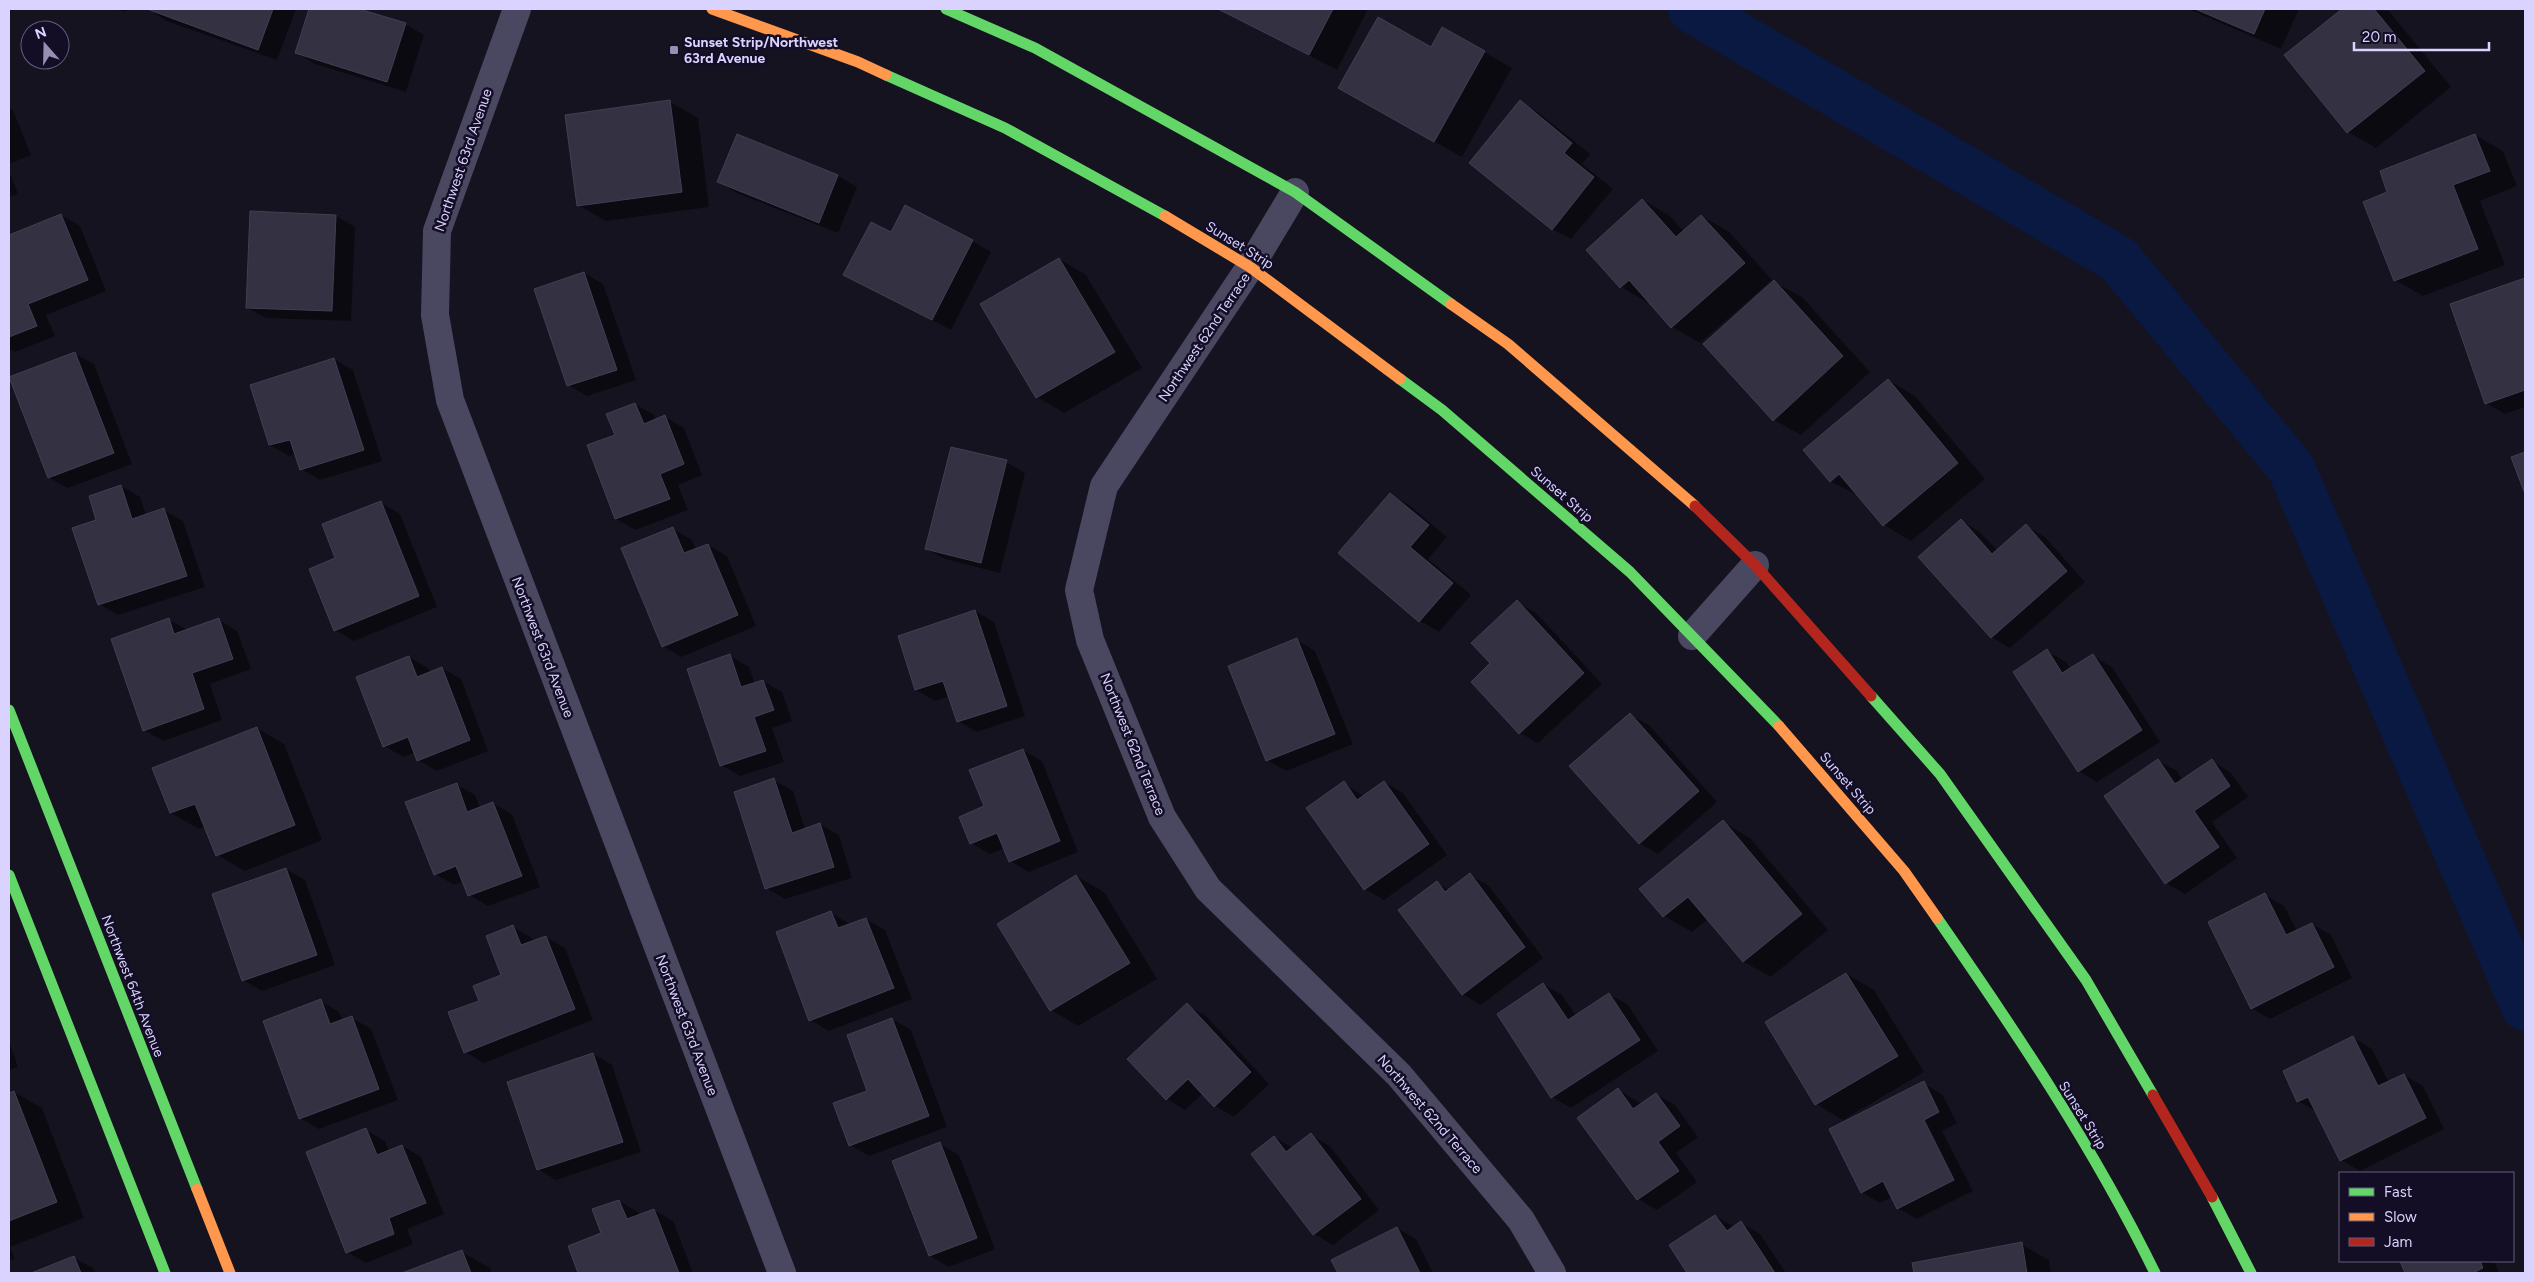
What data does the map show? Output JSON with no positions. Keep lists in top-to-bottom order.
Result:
{
  "streets": {
    "street": [
      "Northwest 63rd Avenue",
      "Sunset Strip",
      "Northwest 62nd Terrace",
      "Northwest 64th Avenue"
    ]
  },
  "crossings": [
    ["Sunset Strip", "Northwest 62nd Terrace"]
  ],
  "places": {
    "transit": ["Sunset Strip/Northwest 63rd Avenue"]
  },
  "legend": ["Fast", "Slow", "Jam"],
  "scale_bar": "20 m",
  "north": "top"
}
